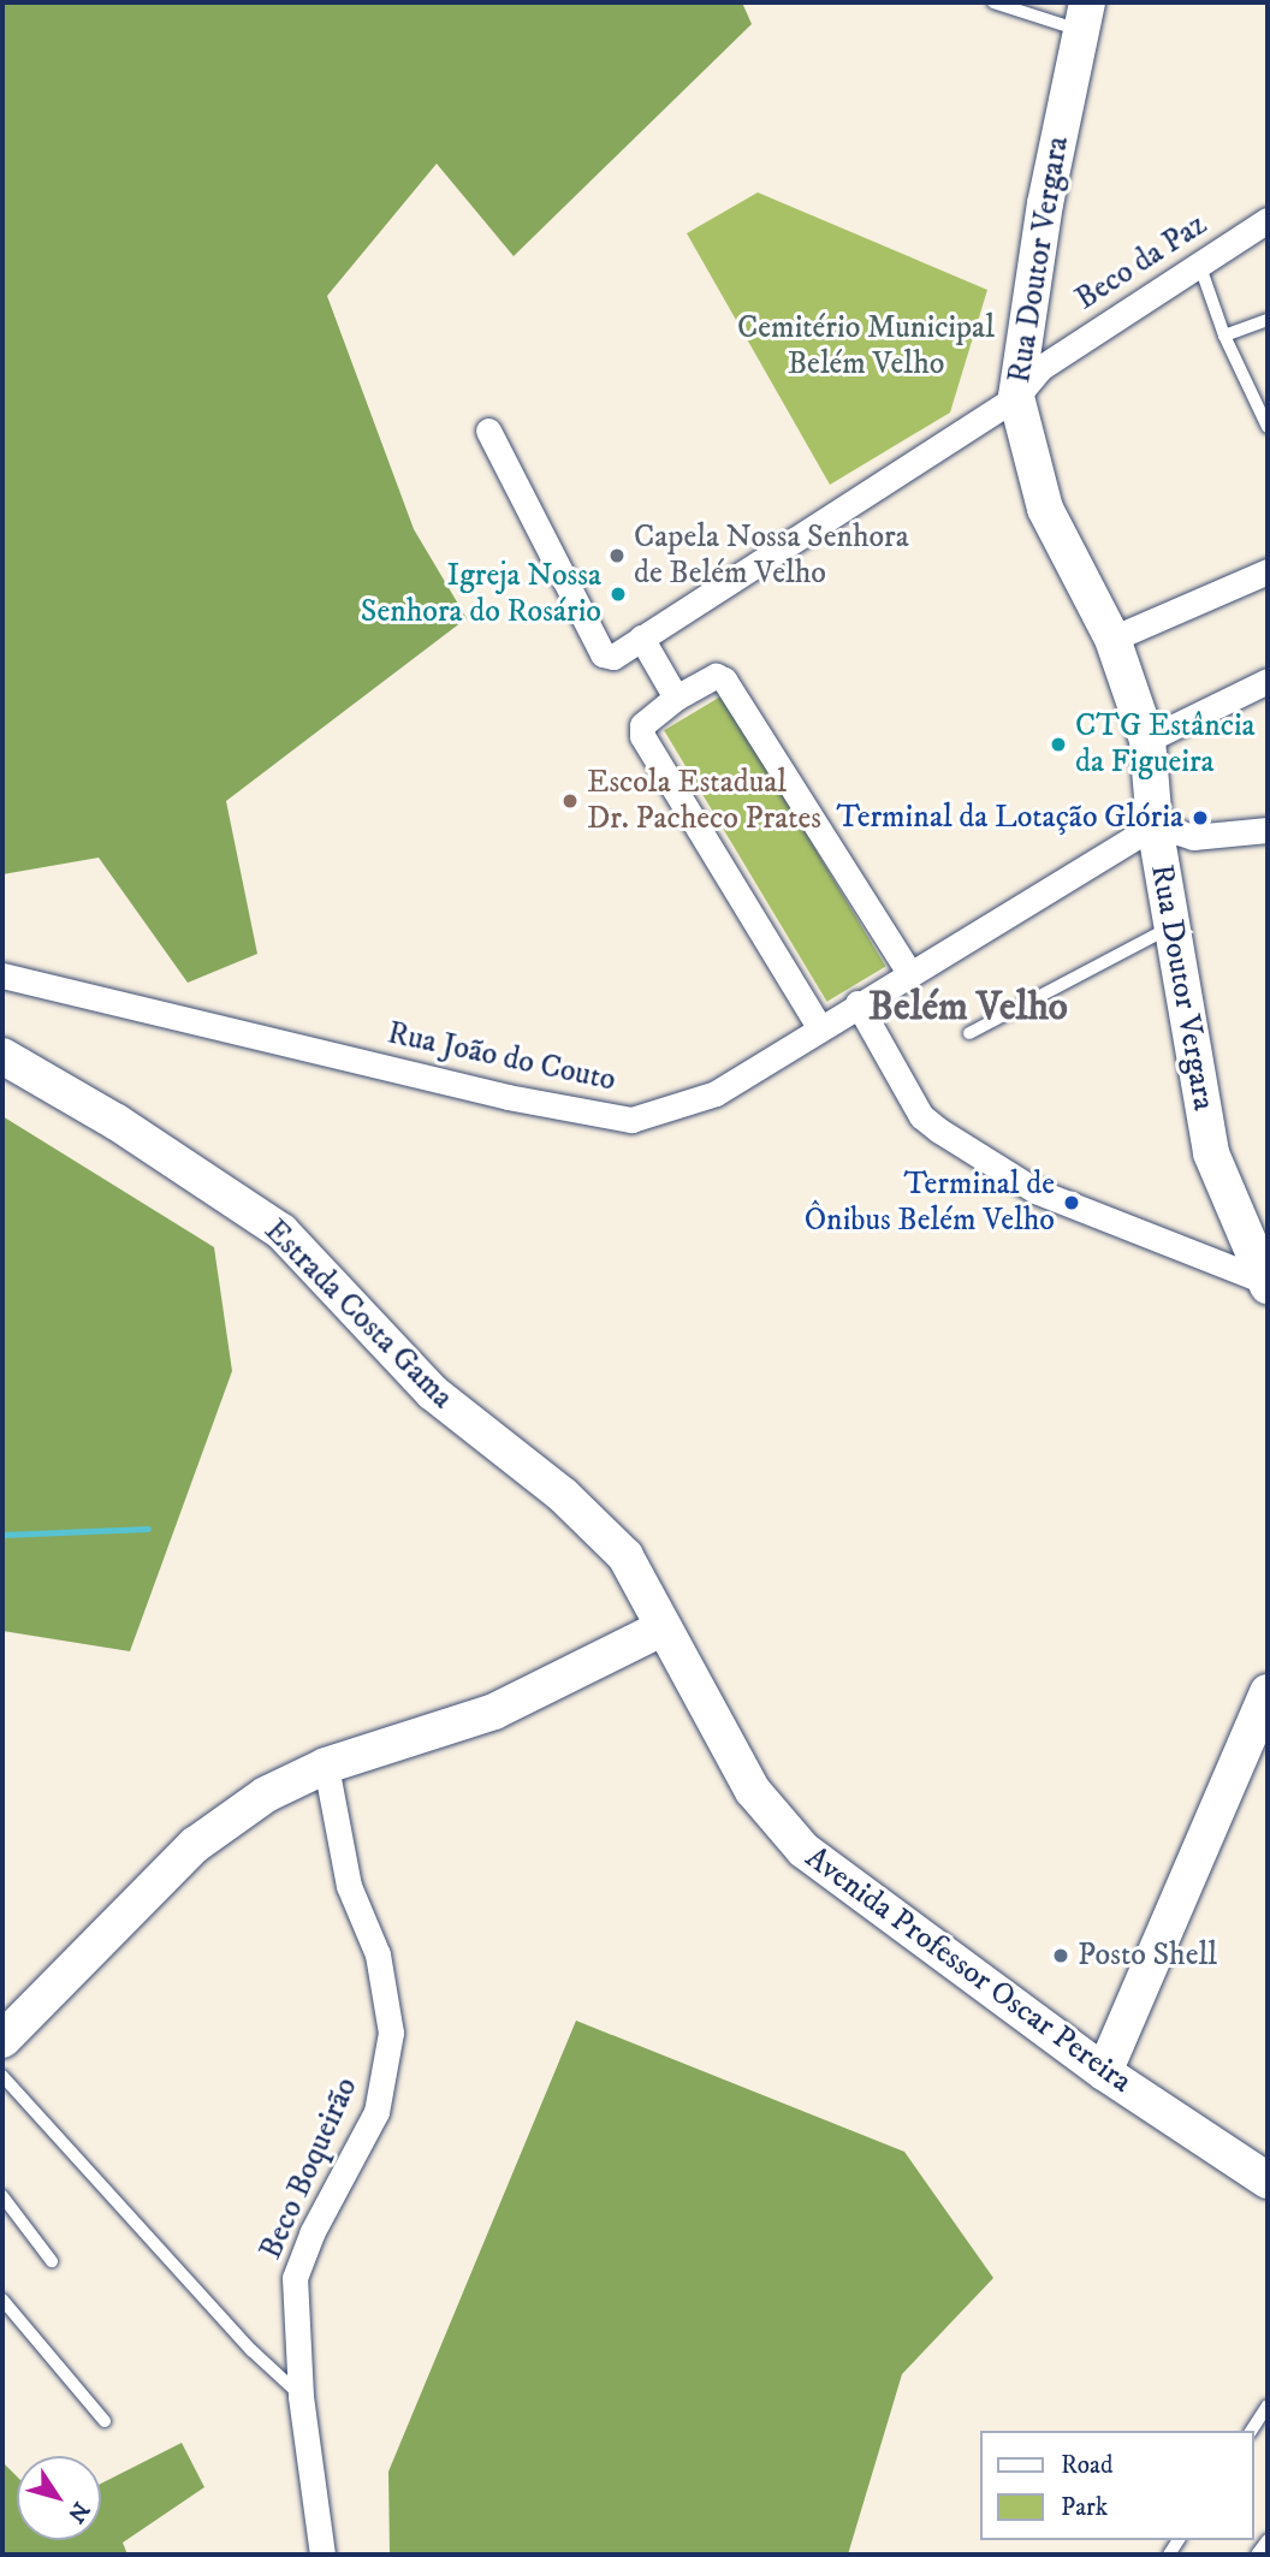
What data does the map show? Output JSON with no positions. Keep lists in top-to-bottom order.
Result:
{
  "streets": {
    "main road": ["Rua Doutor Vergara", "Estrada Costa Gama", "Avenida Professor Oscar Pereira"],
    "street": ["Beco da Paz", "Rua João do Couto", "Beco Boqueirão"]
  },
  "crossings": [
    ["Rua Doutor Vergara", "Beco da Paz"],
    ["Rua Doutor Vergara", "Rua João do Couto"],
    ["Estrada Costa Gama", "Avenida Professor Oscar Pereira"]
  ],
  "districts": ["Belém Velho"],
  "parks": ["Cemitério Municipal Belém Velho"],
  "places": [
    "Capela Nossa Senhora de Belém Velho",
    "Igreja Nossa Senhora do Rosário",
    "CTG Estância da Figueira",
    "Escola Estadual Dr. Pacheco Prates",
    "Terminal da Lotação Glória",
    "Terminal de Ônibus Belém Velho",
    "Posto Shell"
  ],
  "legend": ["Road", "Park"],
  "north": "bottom right"
}
